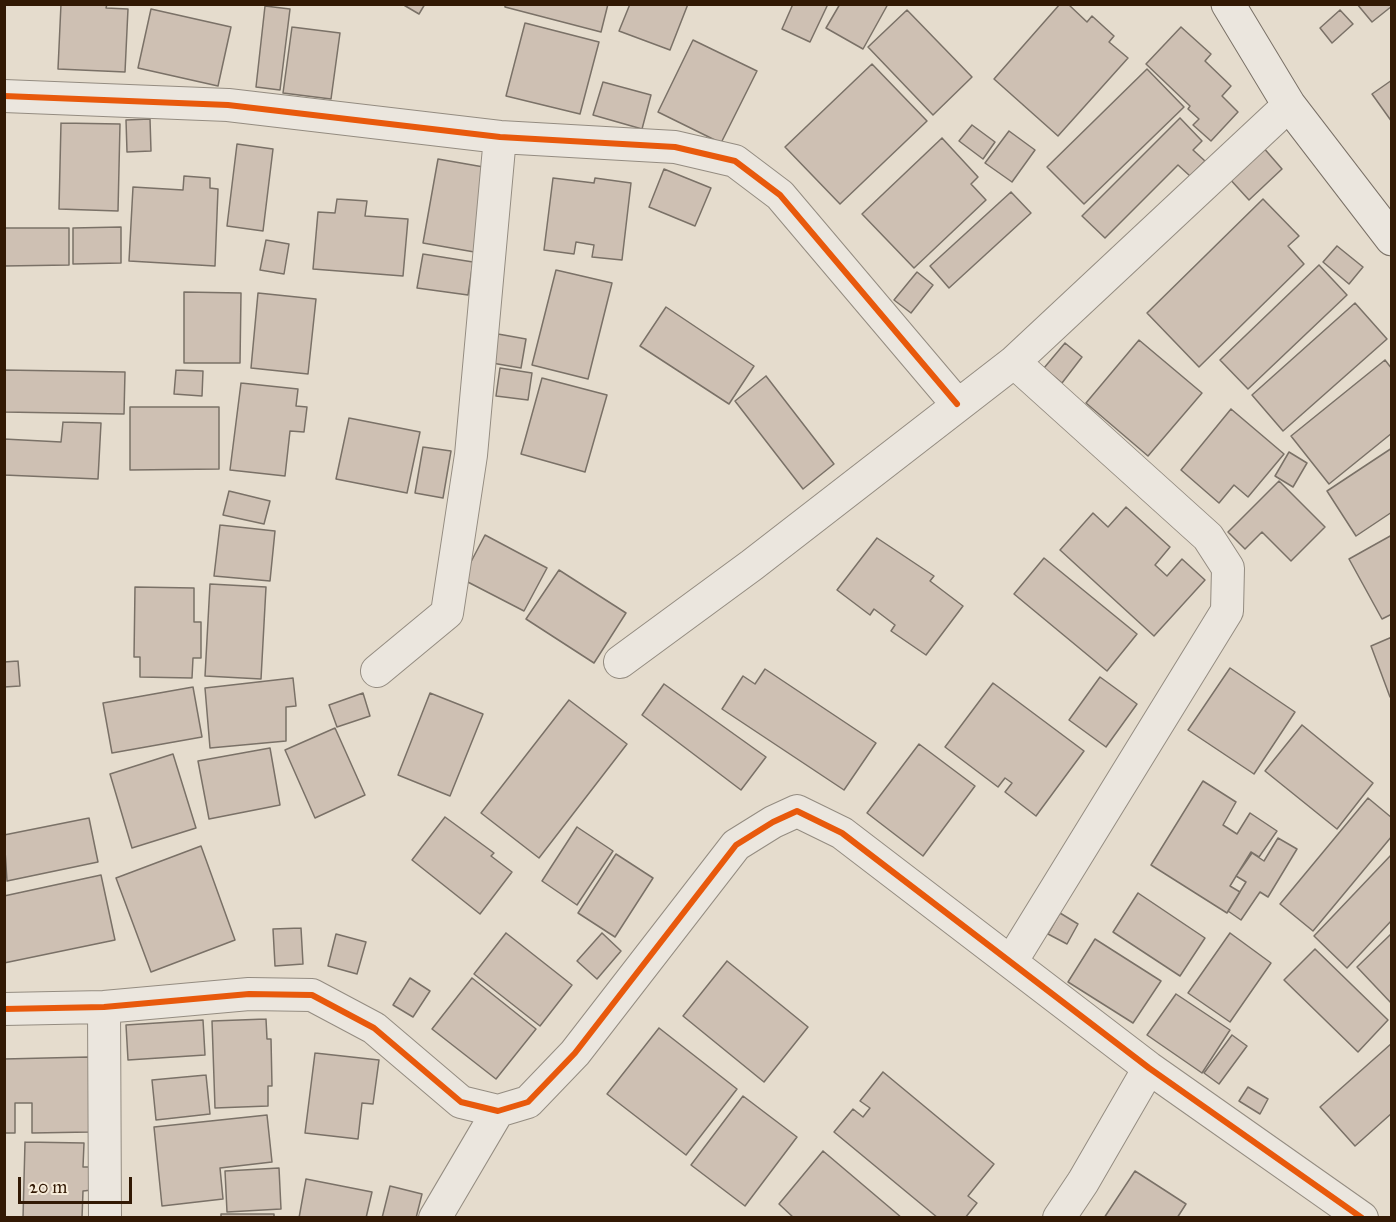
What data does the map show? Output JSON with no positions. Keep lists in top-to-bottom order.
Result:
{
  "scale_bar": "20 m"
}
